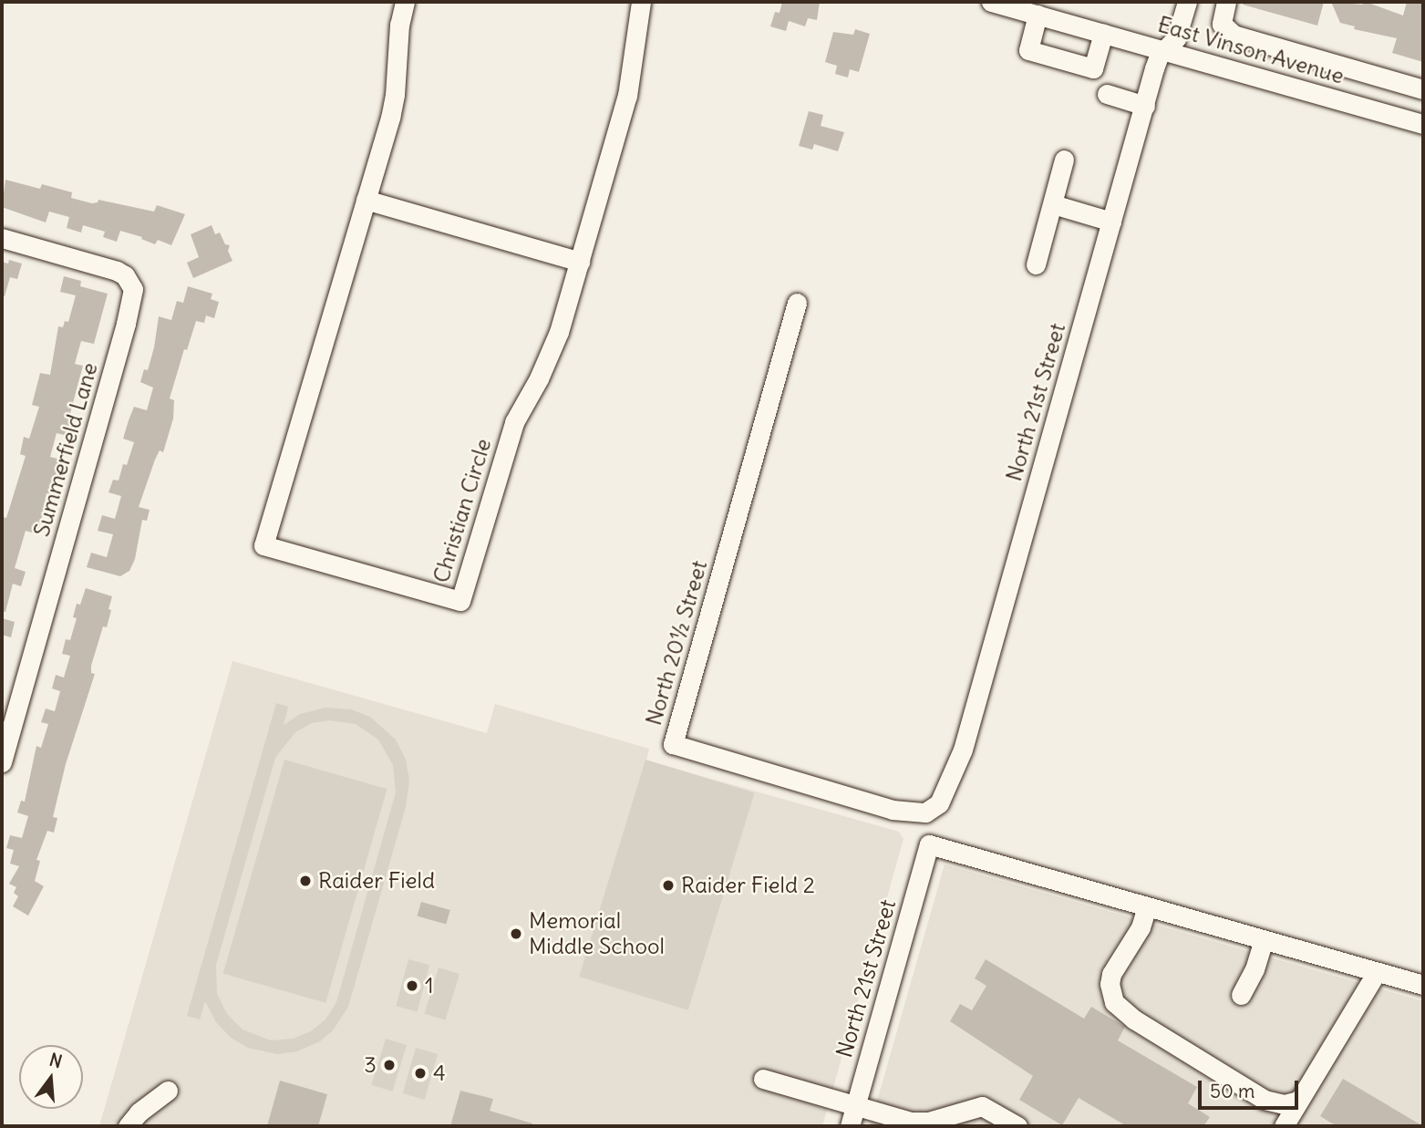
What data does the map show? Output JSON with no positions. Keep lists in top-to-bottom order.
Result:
{
  "streets": {
    "street": [
      "East Vinson Avenue",
      "North 21st Street",
      "Summerfield Lane",
      "Christian Circle",
      "North 20½ Street"
    ]
  },
  "crossings": [
    ["East Vinson Avenue", "North 21st Street"],
    ["North 21st Street", "North 20½ Street"]
  ],
  "places": [
    "Raider Field",
    "Raider Field 2",
    "Memorial Middle School",
    "1",
    "3",
    "4"
  ],
  "scale_bar": "50 m",
  "north": "top"
}
